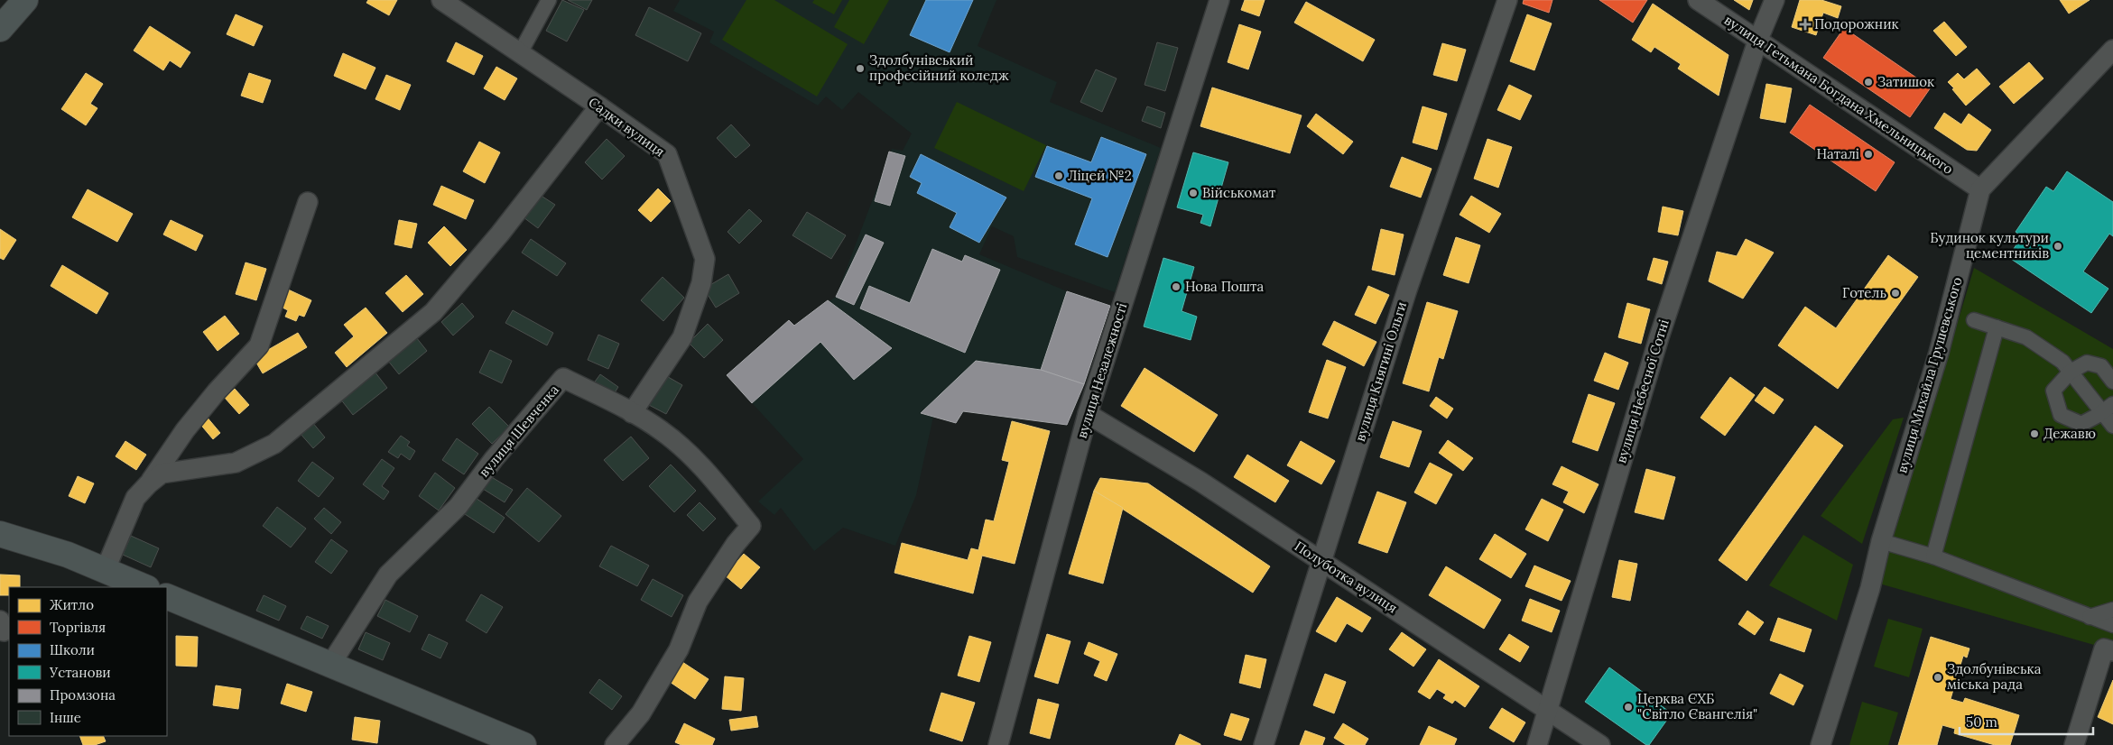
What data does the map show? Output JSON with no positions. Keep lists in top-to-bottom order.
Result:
{
  "streets": {
    "street": [
      "вулиця Гетьмана Богдана Хмельницького",
      "Садки вулиця",
      "вулиця Незалежності",
      "вулиця Княгині Ольги",
      "вулиця Михайла Грушевського",
      "вулиця Небесної Сотні",
      "вулиця Шевченка",
      "Полуботка вулиця"
    ]
  },
  "crossings": [
    ["вулиця Гетьмана Богдана Хмельницького", "вулиця Михайла Грушевського"],
    ["вулиця Гетьмана Богдана Хмельницького", "вулиця Небесної Сотні"],
    ["Садки вулиця", "вулиця Шевченка"],
    ["вулиця Незалежності", "Полуботка вулиця"],
    ["вулиця Княгині Ольги", "Полуботка вулиця"],
    ["вулиця Небесної Сотні", "Полуботка вулиця"]
  ],
  "places": {
    "health": ["Подорожник"],
    "other": [
      "Здолбунівський професійний коледж",
      "Затишок",
      "Наталі",
      "Ліцей №2",
      "Вiйськомат",
      "Будинок культури цементників",
      "Нова Пошта",
      "Готель",
      "Дежавю",
      "Здолбунівська міська рада",
      "Церква ЄХБ \"Світло Євангелія\""
    ]
  },
  "legend": [
    "Житло",
    "Торгівля",
    "Школи",
    "Установи",
    "Промзона",
    "Інше"
  ],
  "scale_bar": "50 m"
}
